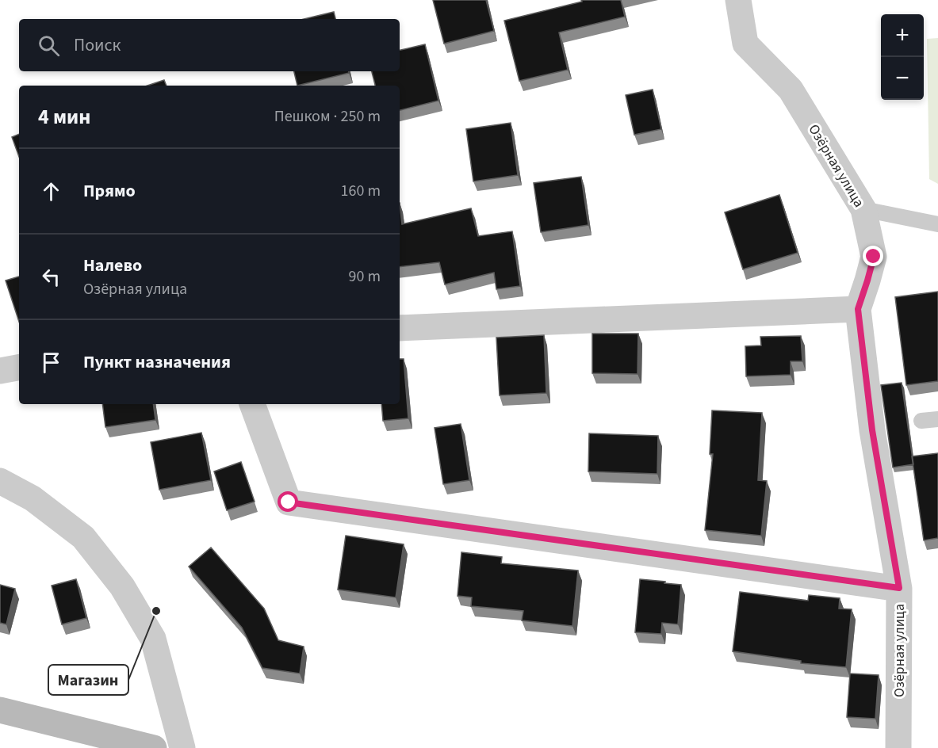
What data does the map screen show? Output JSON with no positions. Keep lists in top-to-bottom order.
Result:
{
  "streets": {
    "street": ["Озёрная улица"]
  },
  "places": ["Магазин"],
  "page": {
    "map_buttons": ["+", "−"],
    "search": "Поиск",
    "heading": ["4 мин", "Пешком · 250 m"],
    "list": [
      ["Прямо", "160 m"],
      ["Налево", "Озёрная улица", "90 m"],
      "Пункт назначения"
    ]
  }
}
